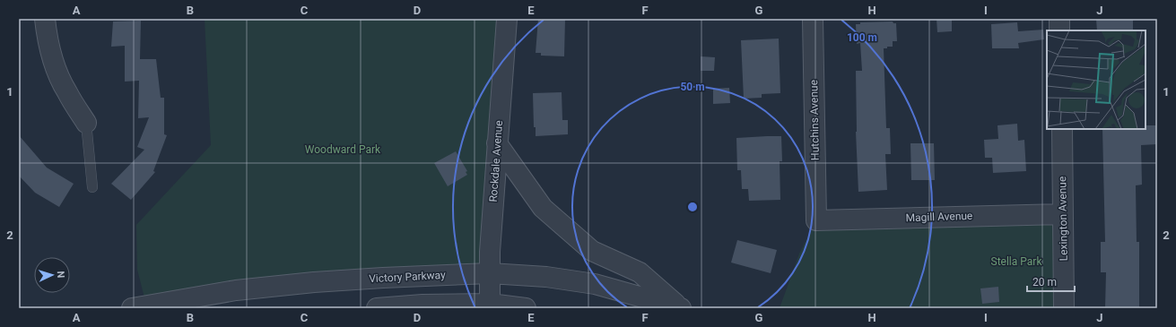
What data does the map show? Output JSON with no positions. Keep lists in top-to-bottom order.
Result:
{
  "streets": {
    "street": [
      "Hutchins Avenue",
      "Rockdale Avenue",
      "Magill Avenue",
      "Lexington Avenue",
      "Victory Parkway"
    ]
  },
  "crossings": [
    ["Hutchins Avenue", "Magill Avenue"],
    ["Rockdale Avenue", "Victory Parkway"],
    ["Magill Avenue", "Lexington Avenue"]
  ],
  "parks": ["Woodward Park", "Stella Park"],
  "scale_bar": "20 m",
  "north": "right",
  "grid": {
    "columns": [
      "A",
      "B",
      "C",
      "D",
      "E",
      "F",
      "G",
      "H",
      "I",
      "J"
    ],
    "rows": ["1", "2"]
  },
  "rings": ["100 m", "50 m"]
}
